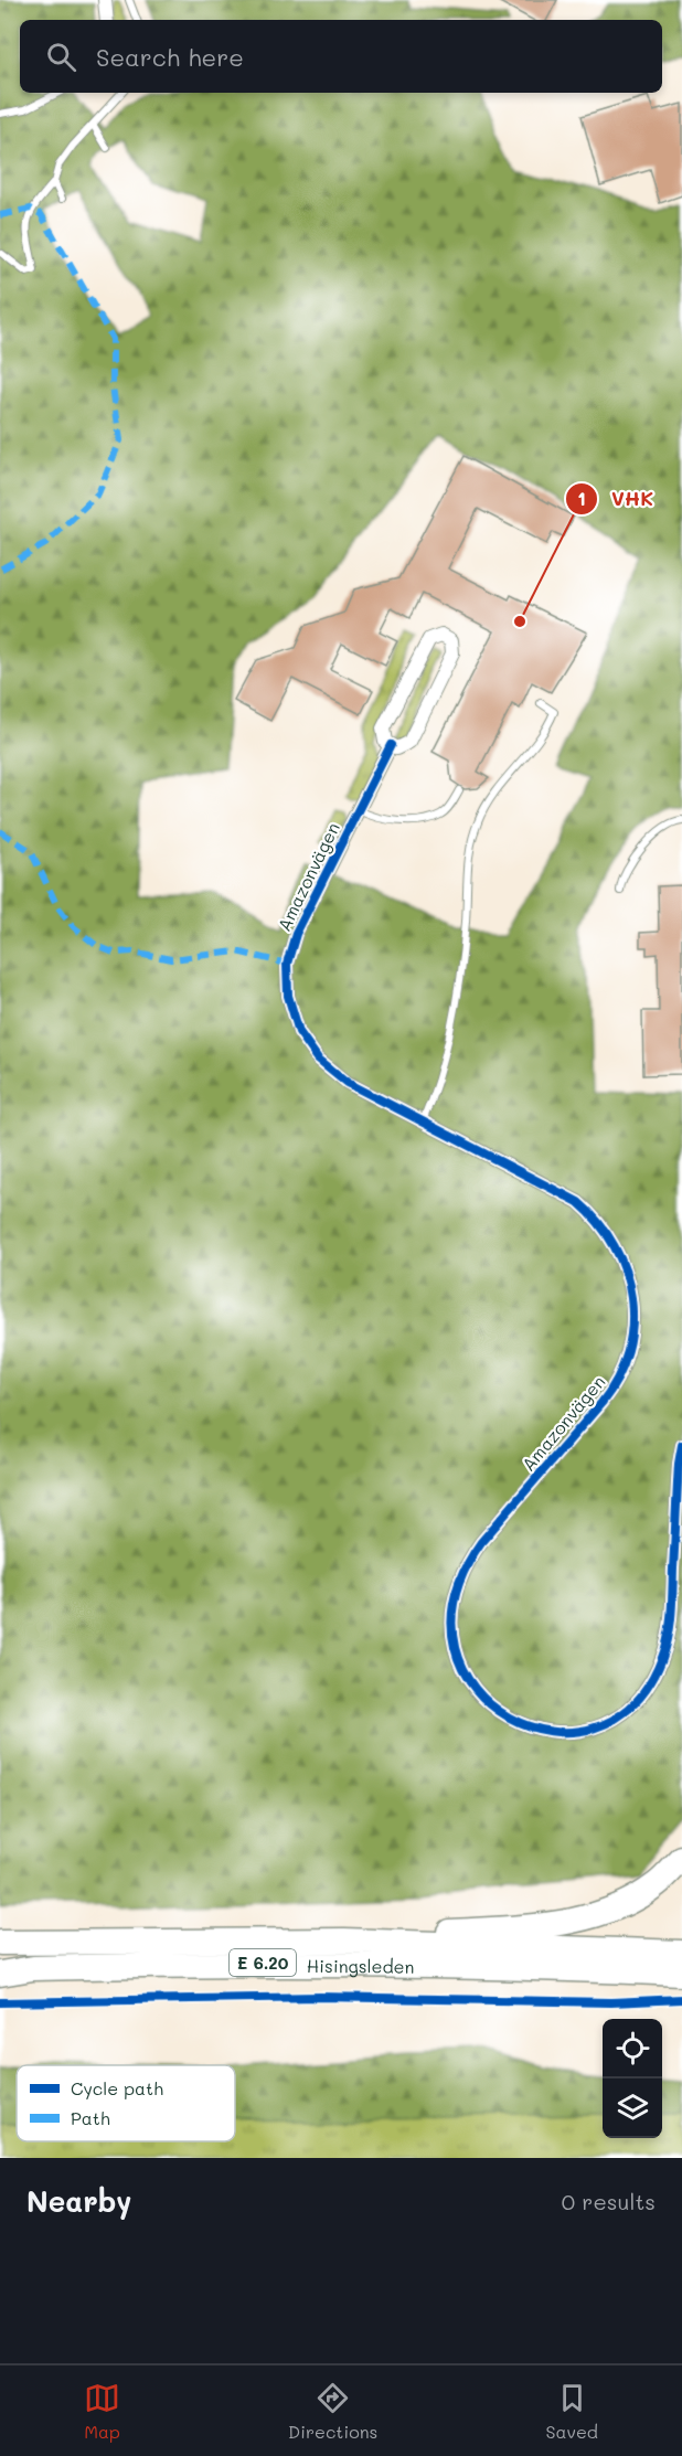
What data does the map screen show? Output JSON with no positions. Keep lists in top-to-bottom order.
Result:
{
  "streets": {
    "highway": ["E 6.20", "Hisingsleden"],
    "street": ["Amazonvägen"]
  },
  "places": ["VHK"],
  "legend": ["Cycle path", "Path"],
  "page": {
    "search": "Search here",
    "heading": ["Nearby", "0 results"],
    "nav": ["Map", "Directions", "Saved"]
  }
}
